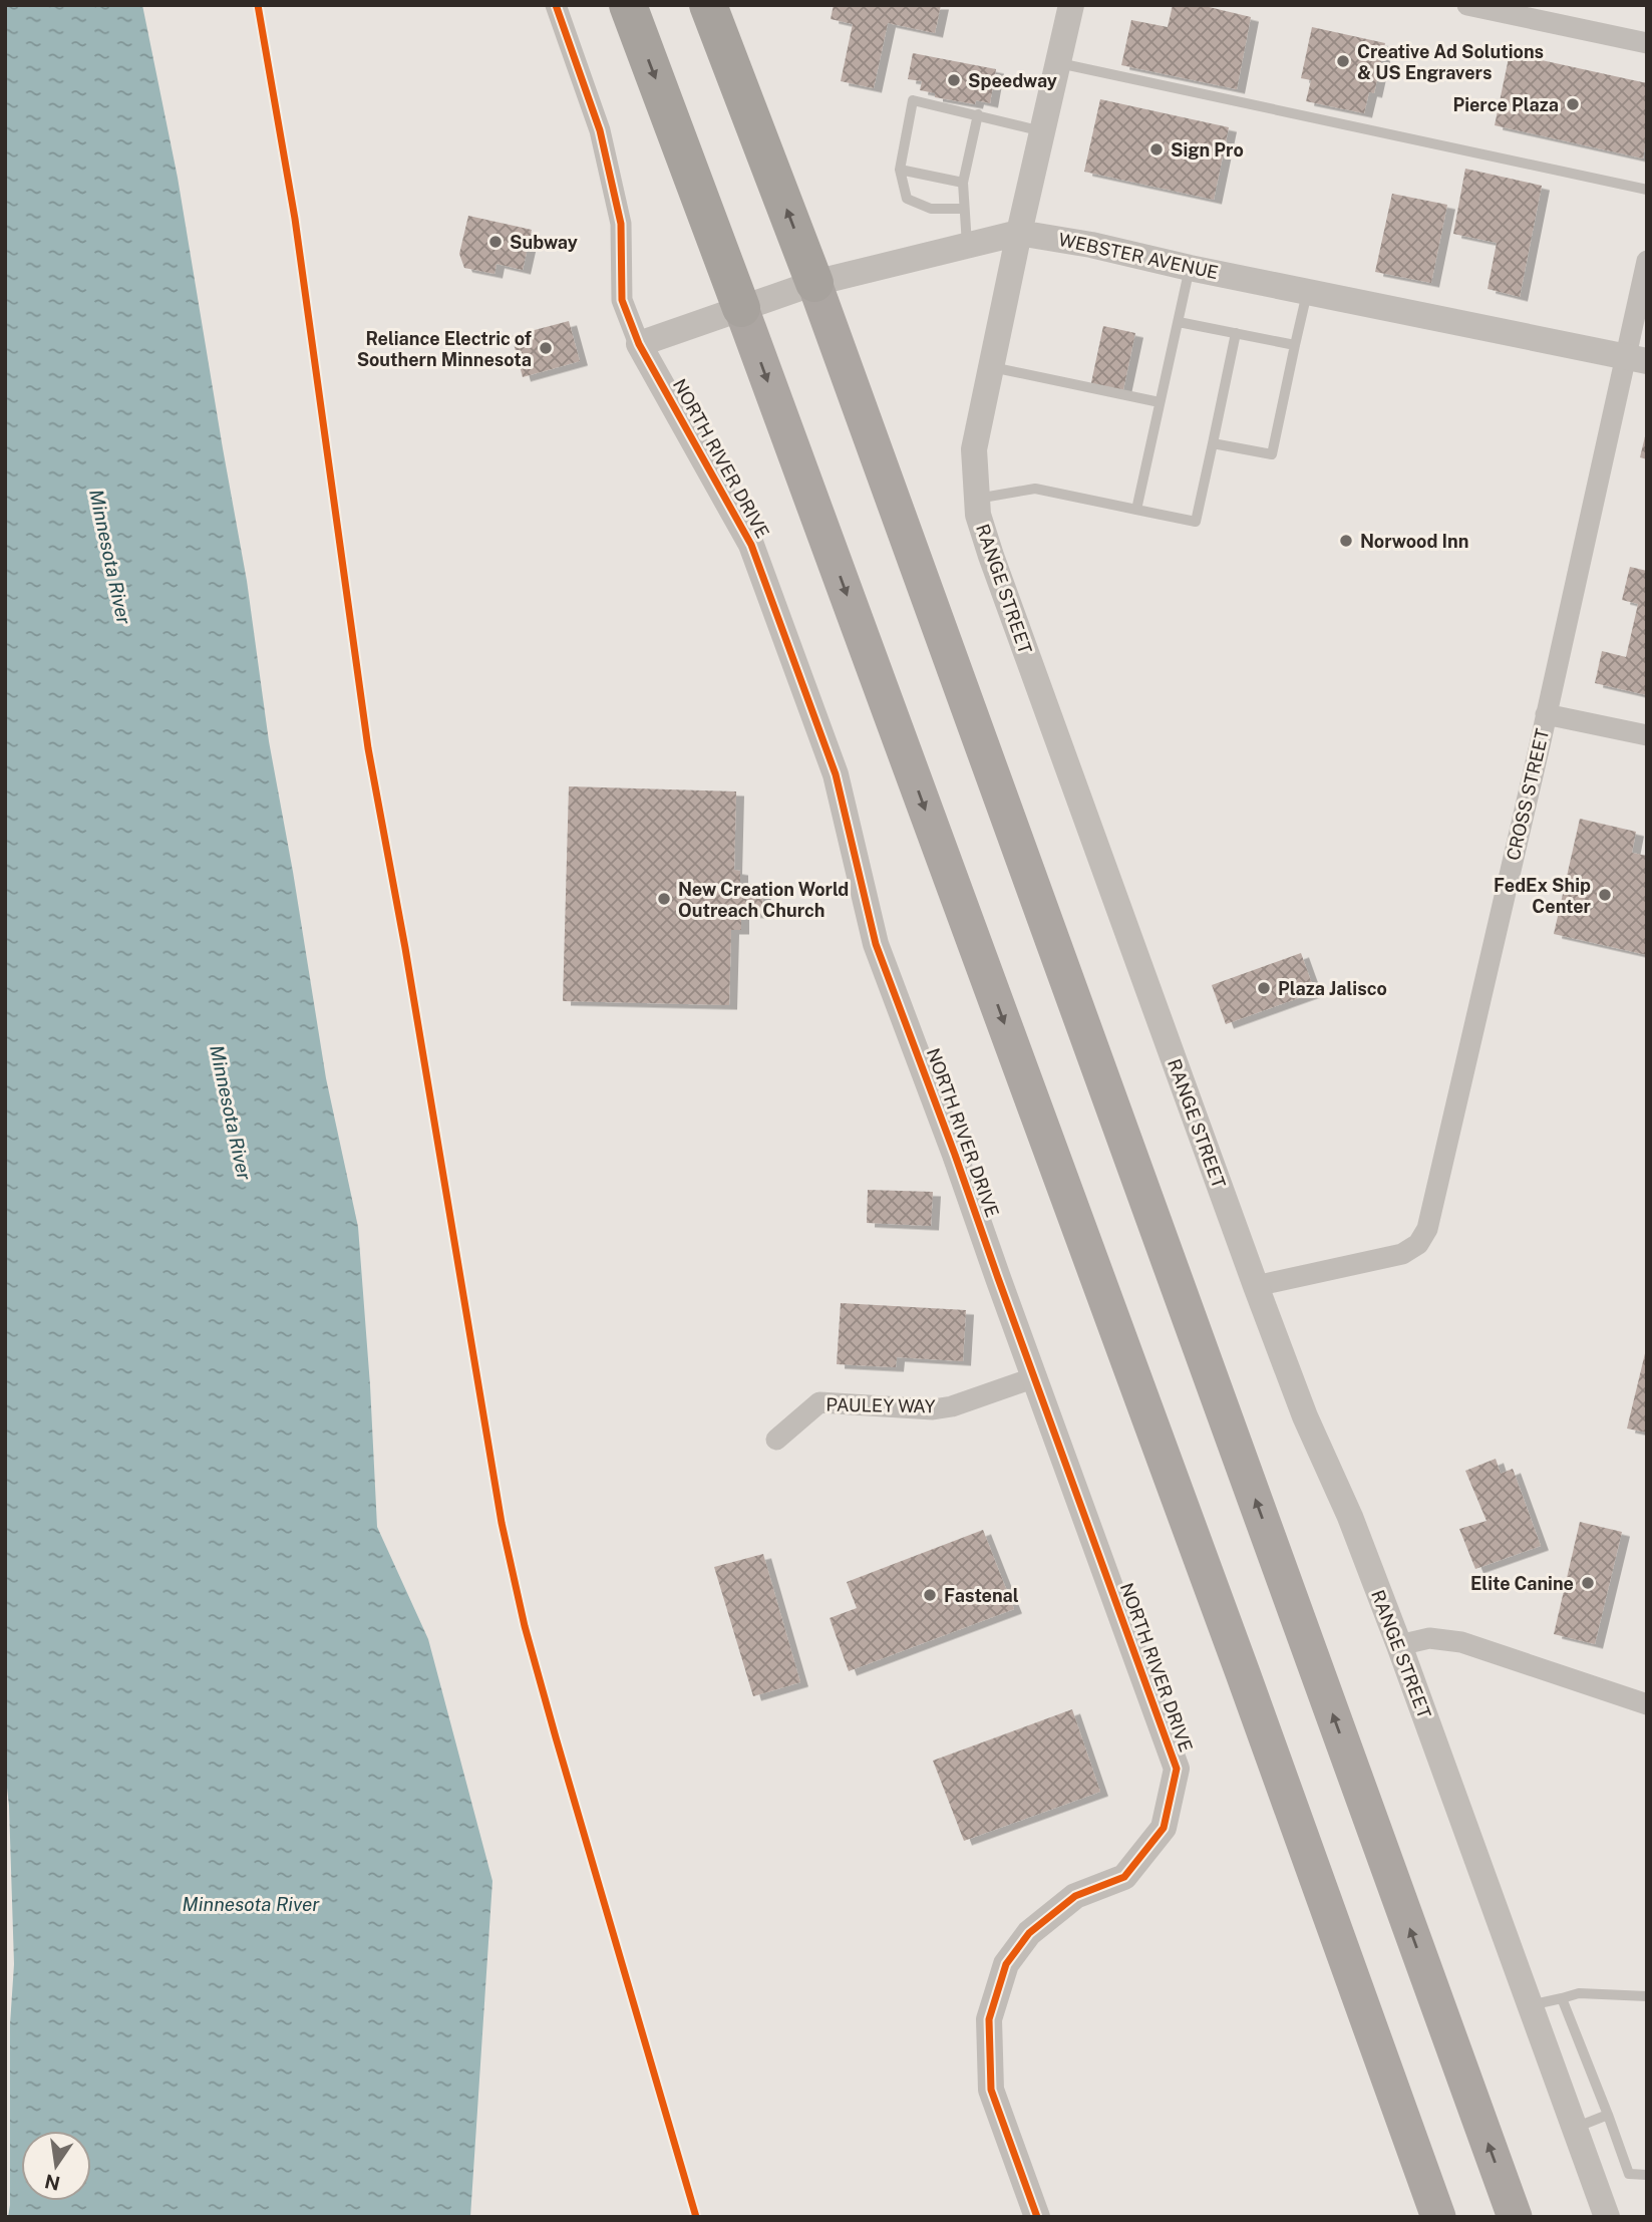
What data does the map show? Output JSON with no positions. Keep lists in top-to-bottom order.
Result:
{
  "streets": {
    "street": [
      "WEBSTER AVENUE",
      "NORTH RIVER DRIVE",
      "RANGE STREET",
      "CROSS STREET",
      "PAULEY WAY"
    ]
  },
  "crossings": [
    ["WEBSTER AVENUE", "NORTH RIVER DRIVE"],
    ["WEBSTER AVENUE", "RANGE STREET"],
    ["WEBSTER AVENUE", "CROSS STREET"],
    ["NORTH RIVER DRIVE", "PAULEY WAY"],
    ["RANGE STREET", "CROSS STREET"]
  ],
  "water": ["Minnesota River"],
  "places": [
    "Creative Ad Solutions & US Engravers",
    "Speedway",
    "Pierce Plaza",
    "Sign Pro",
    "Subway",
    "Reliance Electric of Southern Minnesota",
    "Norwood Inn",
    "FedEx Ship Center",
    "New Creation World Outreach Church",
    "Plaza Jalisco",
    "Elite Canine",
    "Fastenal"
  ],
  "north": "bottom"
}
